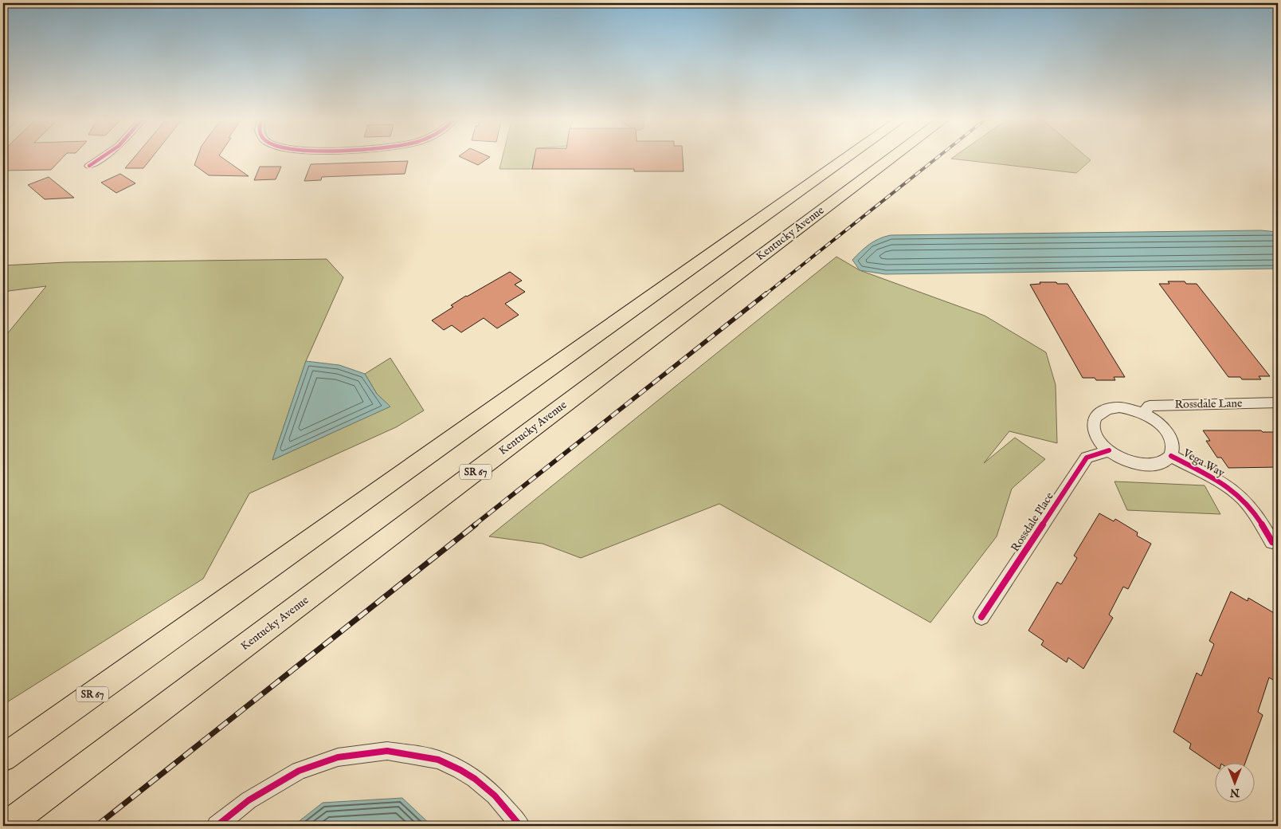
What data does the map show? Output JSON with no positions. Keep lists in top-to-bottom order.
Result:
{
  "streets": {
    "main road": ["Kentucky Avenue", "SR 67"],
    "street": ["Rossdale Lane", "Vega Way", "Rossdale Place"]
  },
  "crossings": [
    ["Rossdale Lane", "Vega Way"],
    ["Rossdale Lane", "Rossdale Place"],
    ["Vega Way", "Rossdale Place"]
  ],
  "north": "bottom"
}
